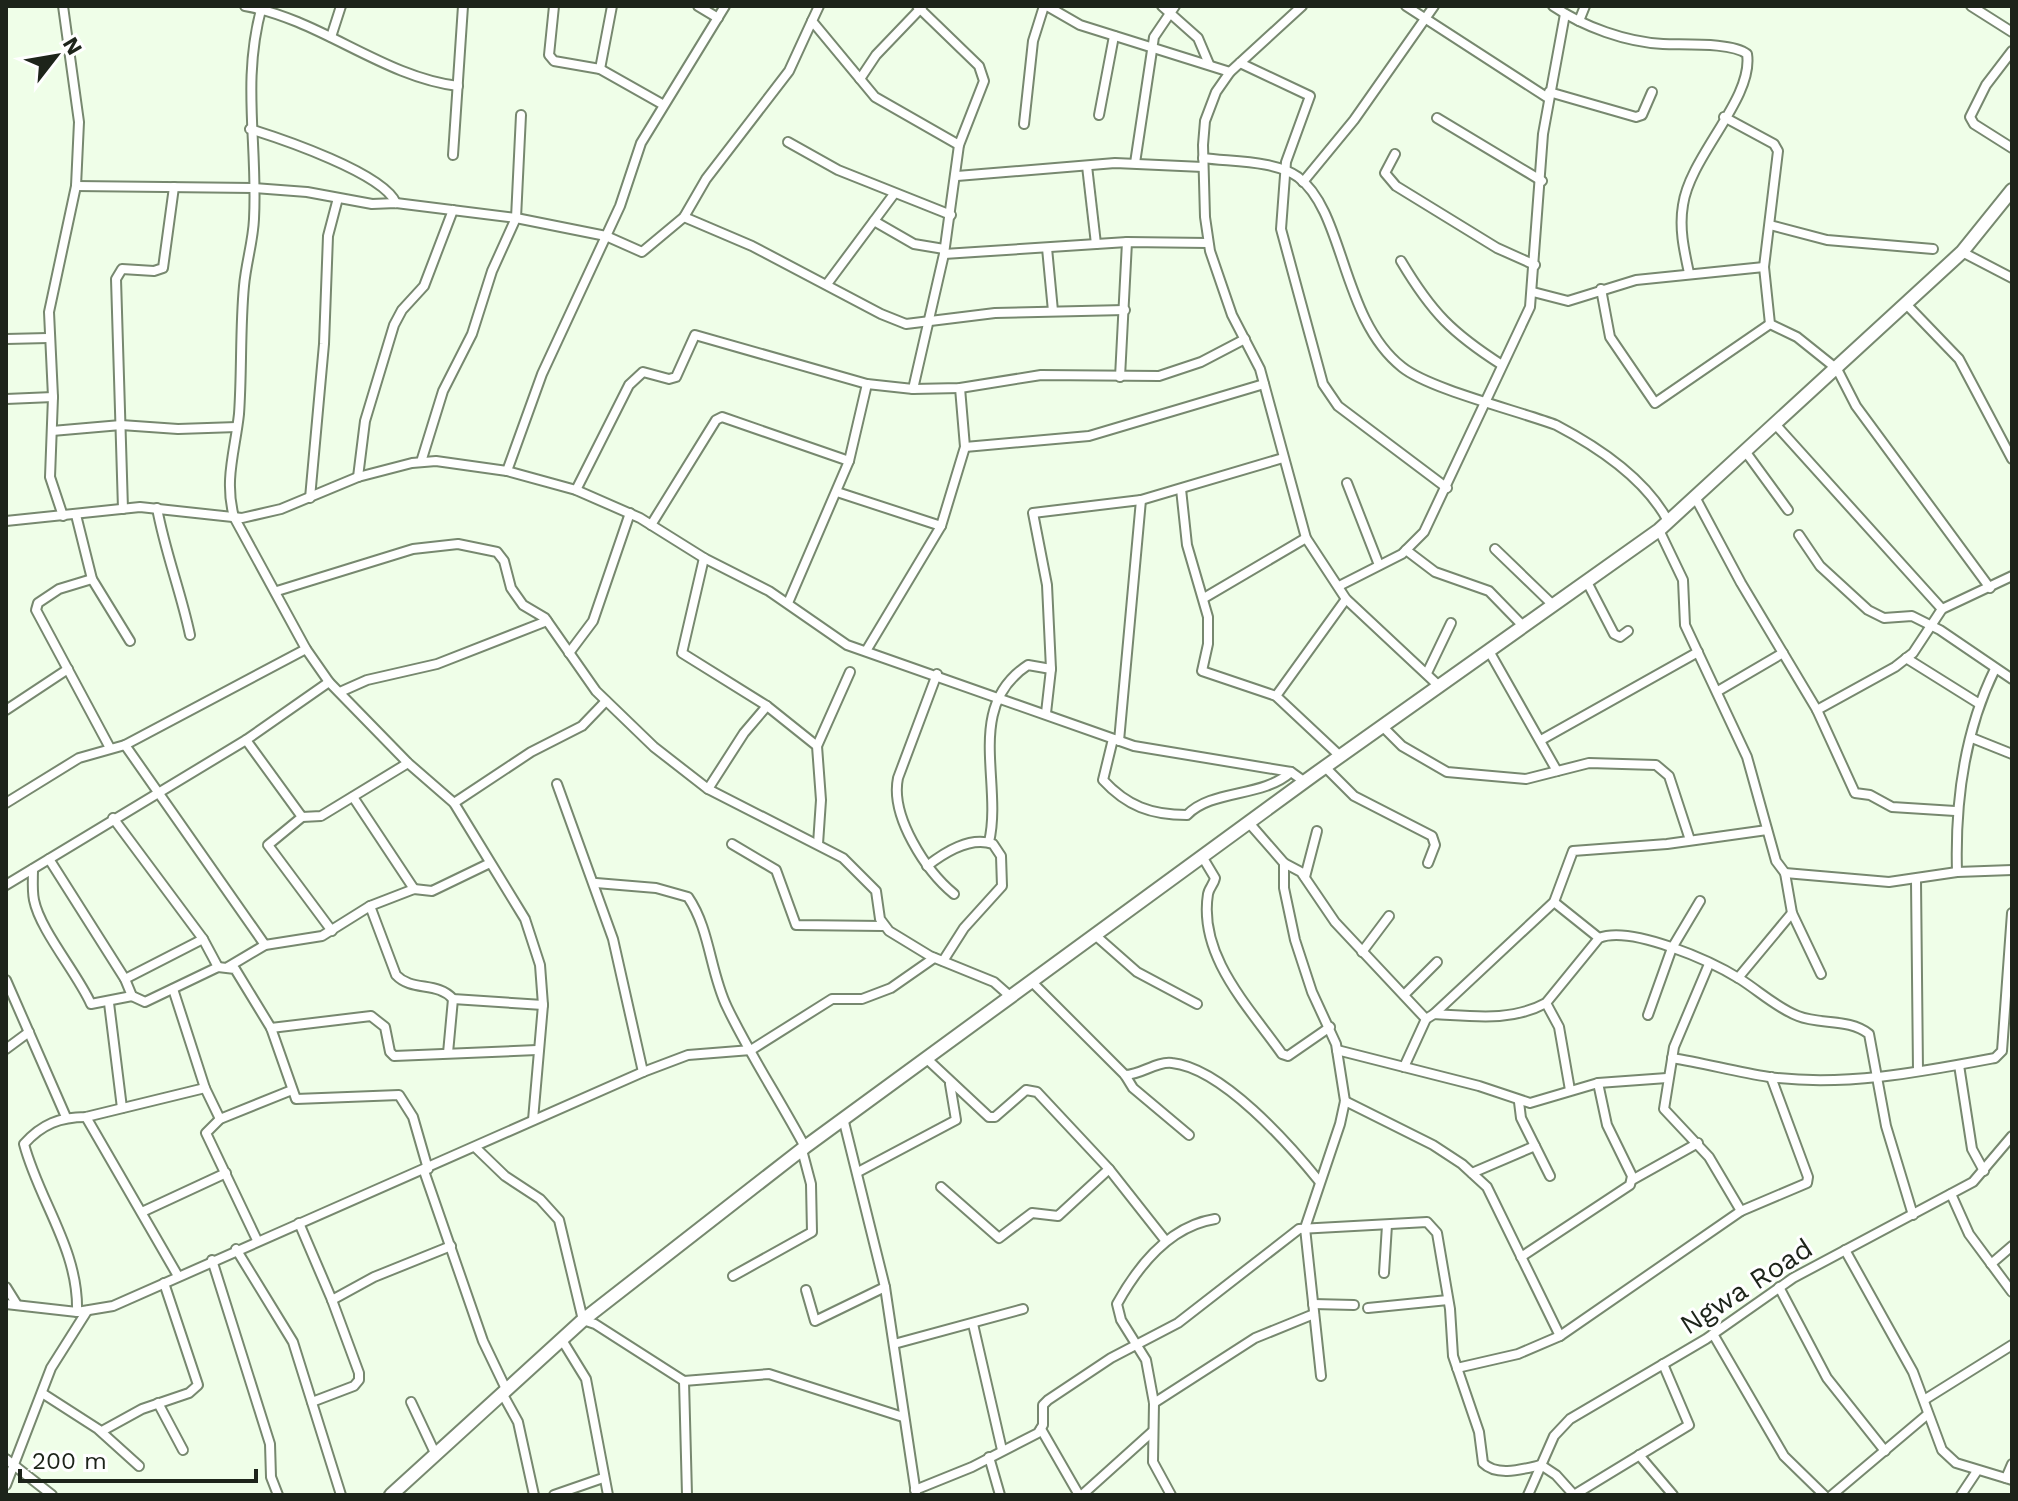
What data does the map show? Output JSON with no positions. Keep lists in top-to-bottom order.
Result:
{
  "streets": {
    "street": ["Ngwa Road"]
  },
  "scale_bar": "200 m",
  "north": "top right"
}
